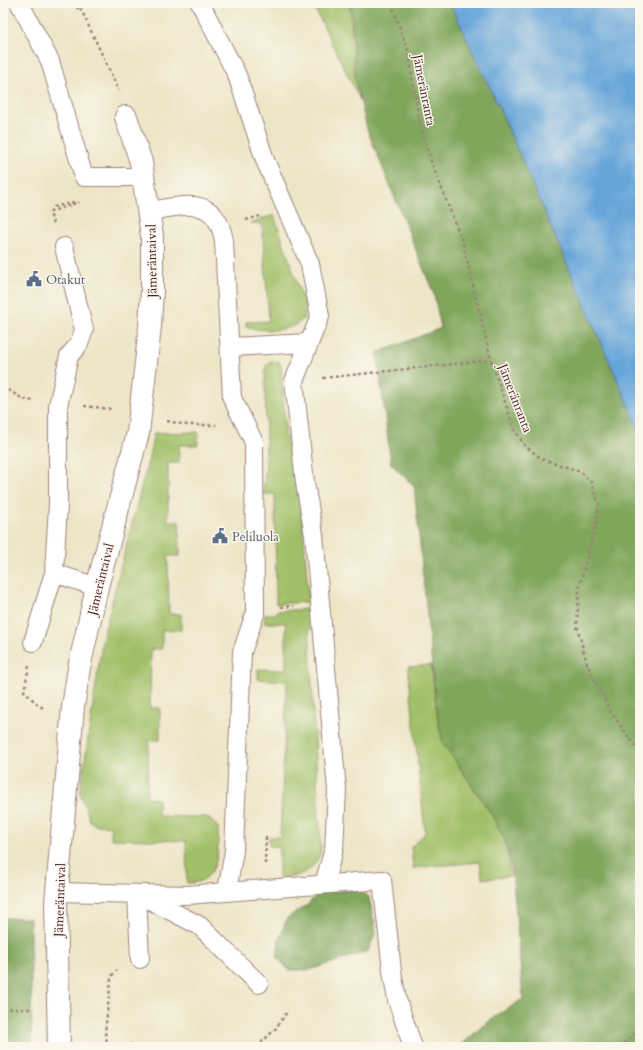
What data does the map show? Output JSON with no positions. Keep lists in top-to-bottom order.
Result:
{
  "streets": {
    "street": ["Jämeräntaival"],
    "path": ["Jämeränranta"]
  },
  "places": {
    "public building": ["Otakut", "Peliluola"]
  }
}
